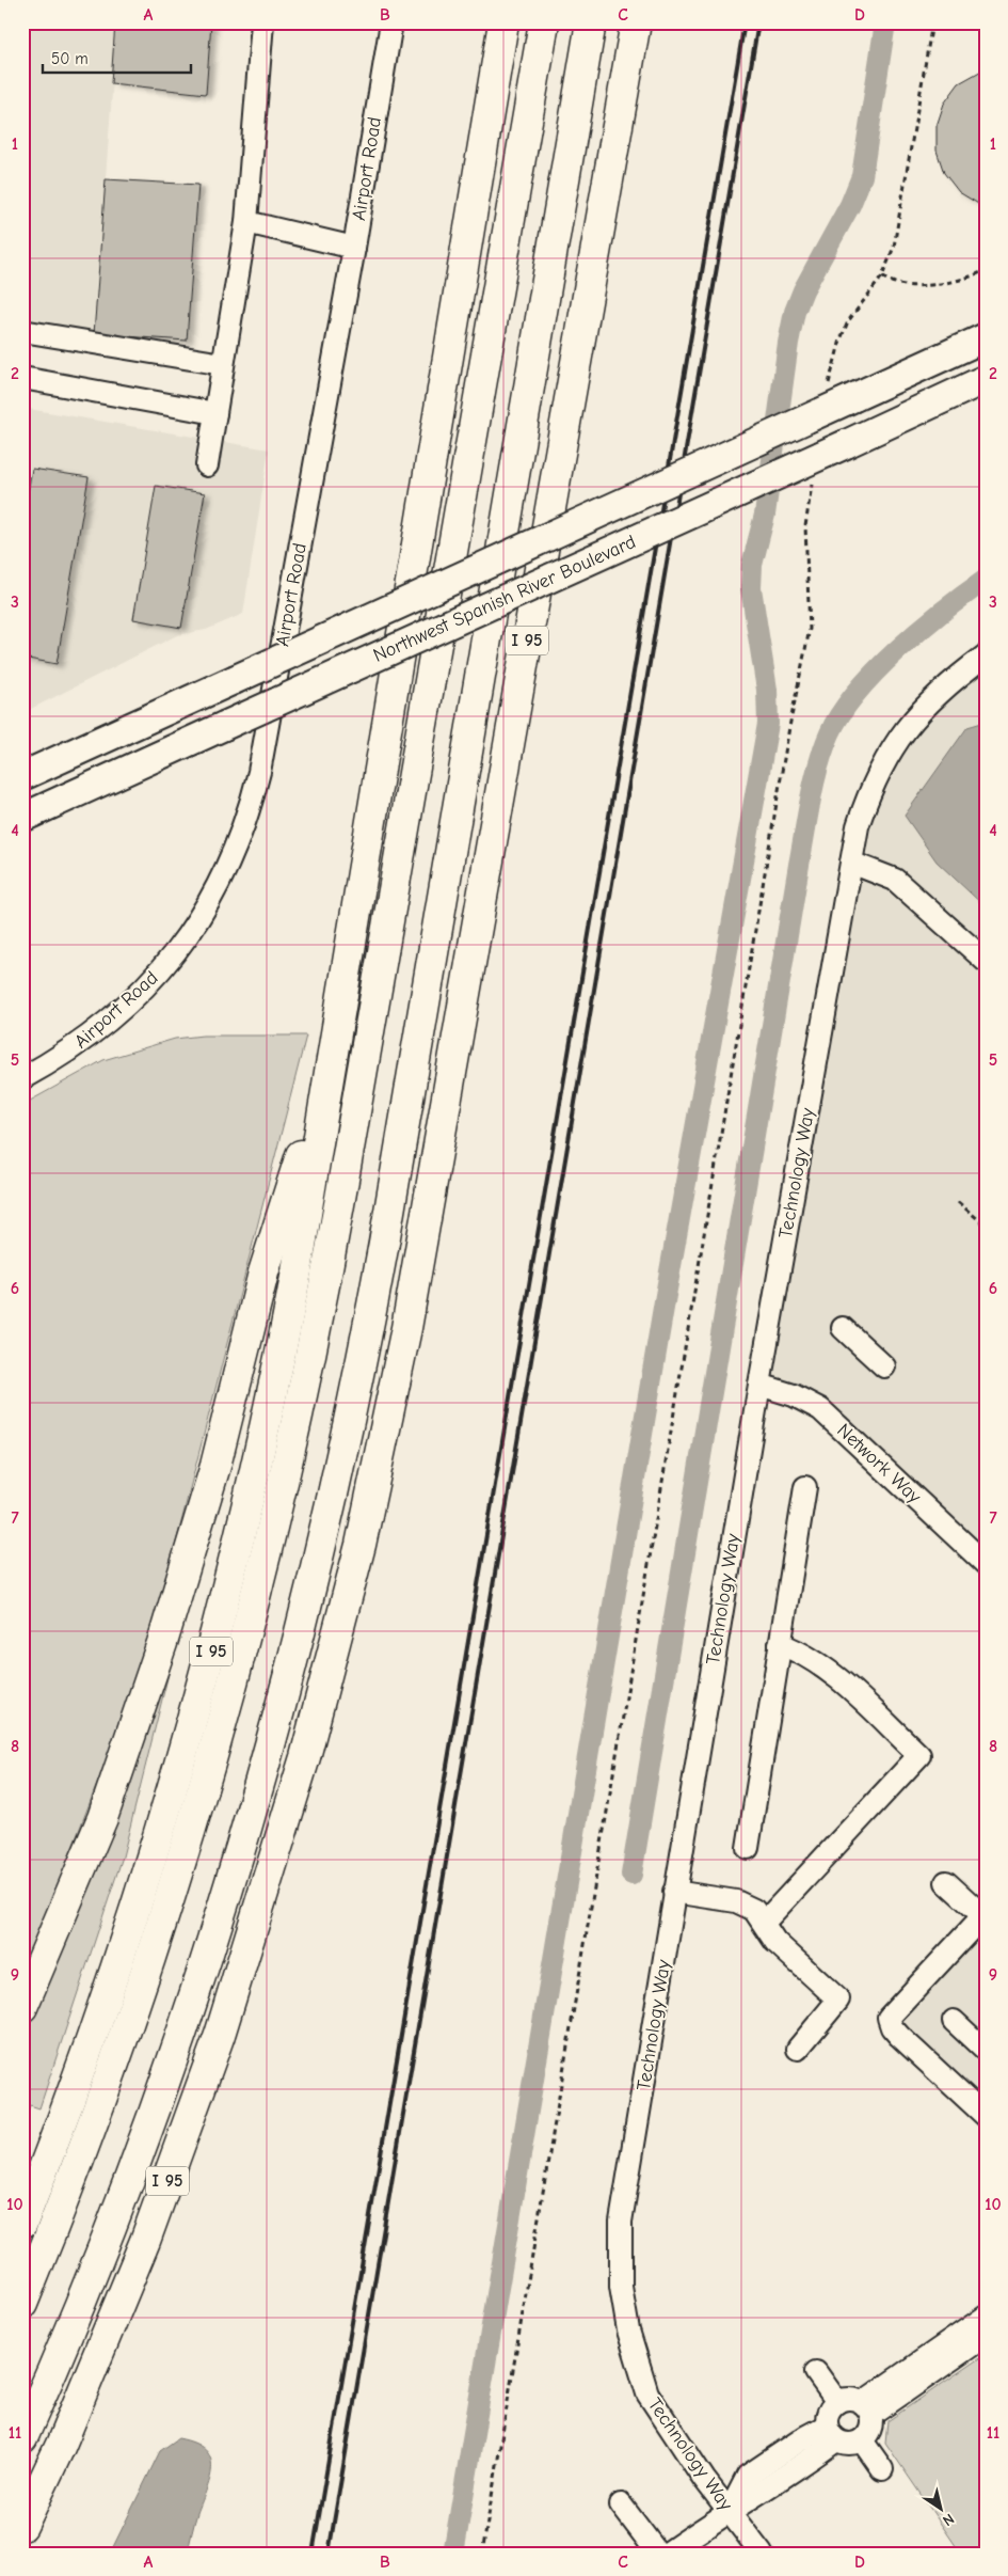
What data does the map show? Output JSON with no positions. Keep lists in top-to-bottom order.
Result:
{
  "streets": {
    "highway": ["I 95"],
    "main road": ["Northwest Spanish River Boulevard"],
    "street": ["Airport Road", "Technology Way", "Network Way"]
  },
  "crossings": [
    ["Technology Way", "Network Way"]
  ],
  "scale_bar": "50 m",
  "north": "bottom right",
  "grid": {
    "columns": [
      "A",
      "B",
      "C",
      "D"
    ],
    "rows": [
      "1",
      "2",
      "3",
      "4",
      "5",
      "6",
      "7",
      "8",
      "9",
      "10",
      "11"
    ]
  }
}
